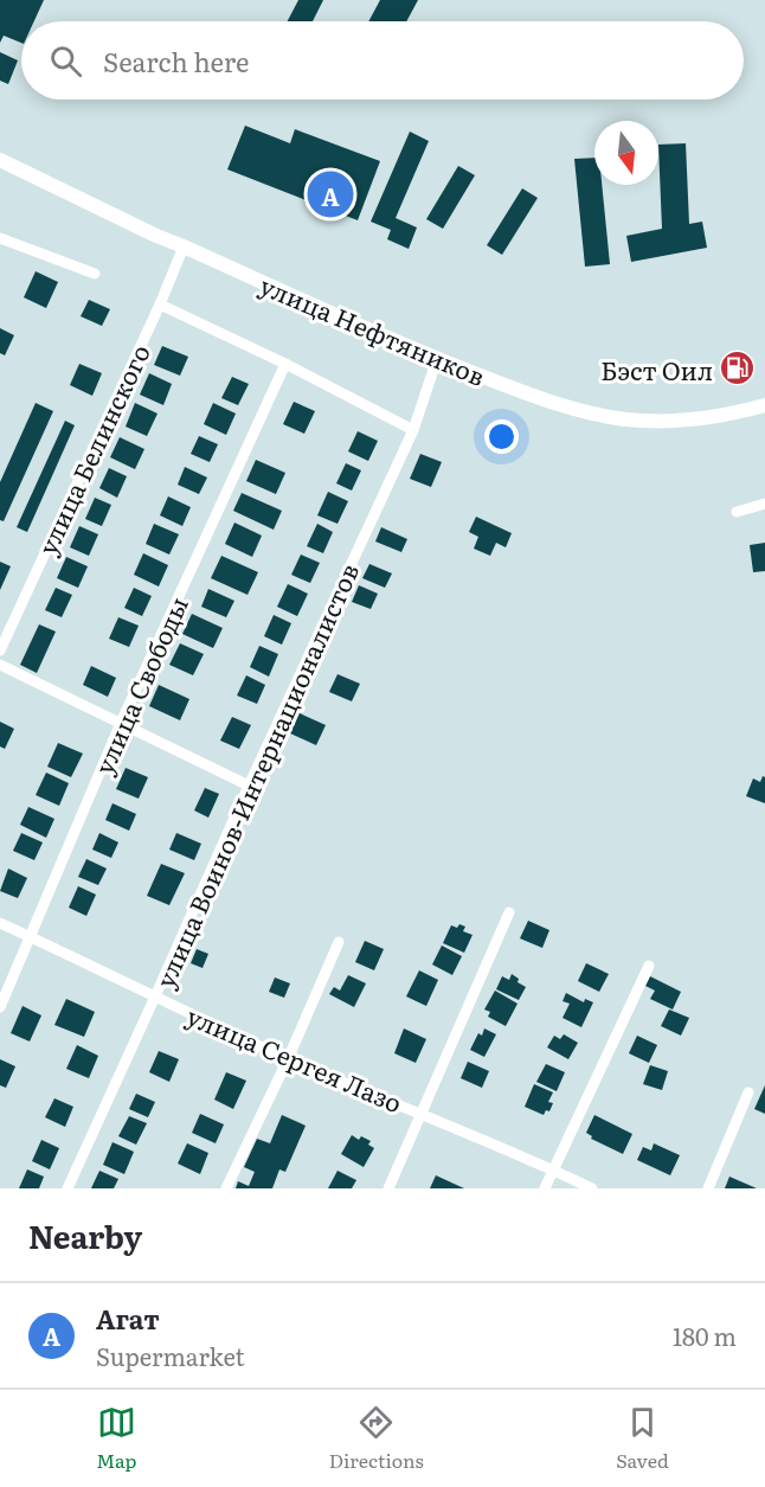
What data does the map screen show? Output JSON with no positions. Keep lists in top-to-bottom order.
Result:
{
  "streets": {
    "main road": ["улица Нефтяников"],
    "street": [
      "улица Белинского",
      "улица Свободы",
      "улица Воинов-Интернационалистов",
      "улица Сергея Лазо"
    ]
  },
  "crossings": [
    ["улица Нефтяников", "улица Белинского"],
    ["улица Нефтяников", "улица Воинов-Интернационалистов"],
    ["улица Свободы", "улица Сергея Лазо"],
    ["улица Воинов-Интернационалистов", "улица Сергея Лазо"]
  ],
  "places": {
    "fuel station": ["Бэст Оил"]
  },
  "north": "bottom",
  "page": {
    "search": "Search here",
    "pins": "A",
    "heading": "Nearby",
    "list": [
      {
        "mark": "A",
        "name": "Агат",
        "note": "Supermarket",
        "value": "180 m"
      }
    ],
    "nav": ["Map", "Directions", "Saved"]
  }
}
